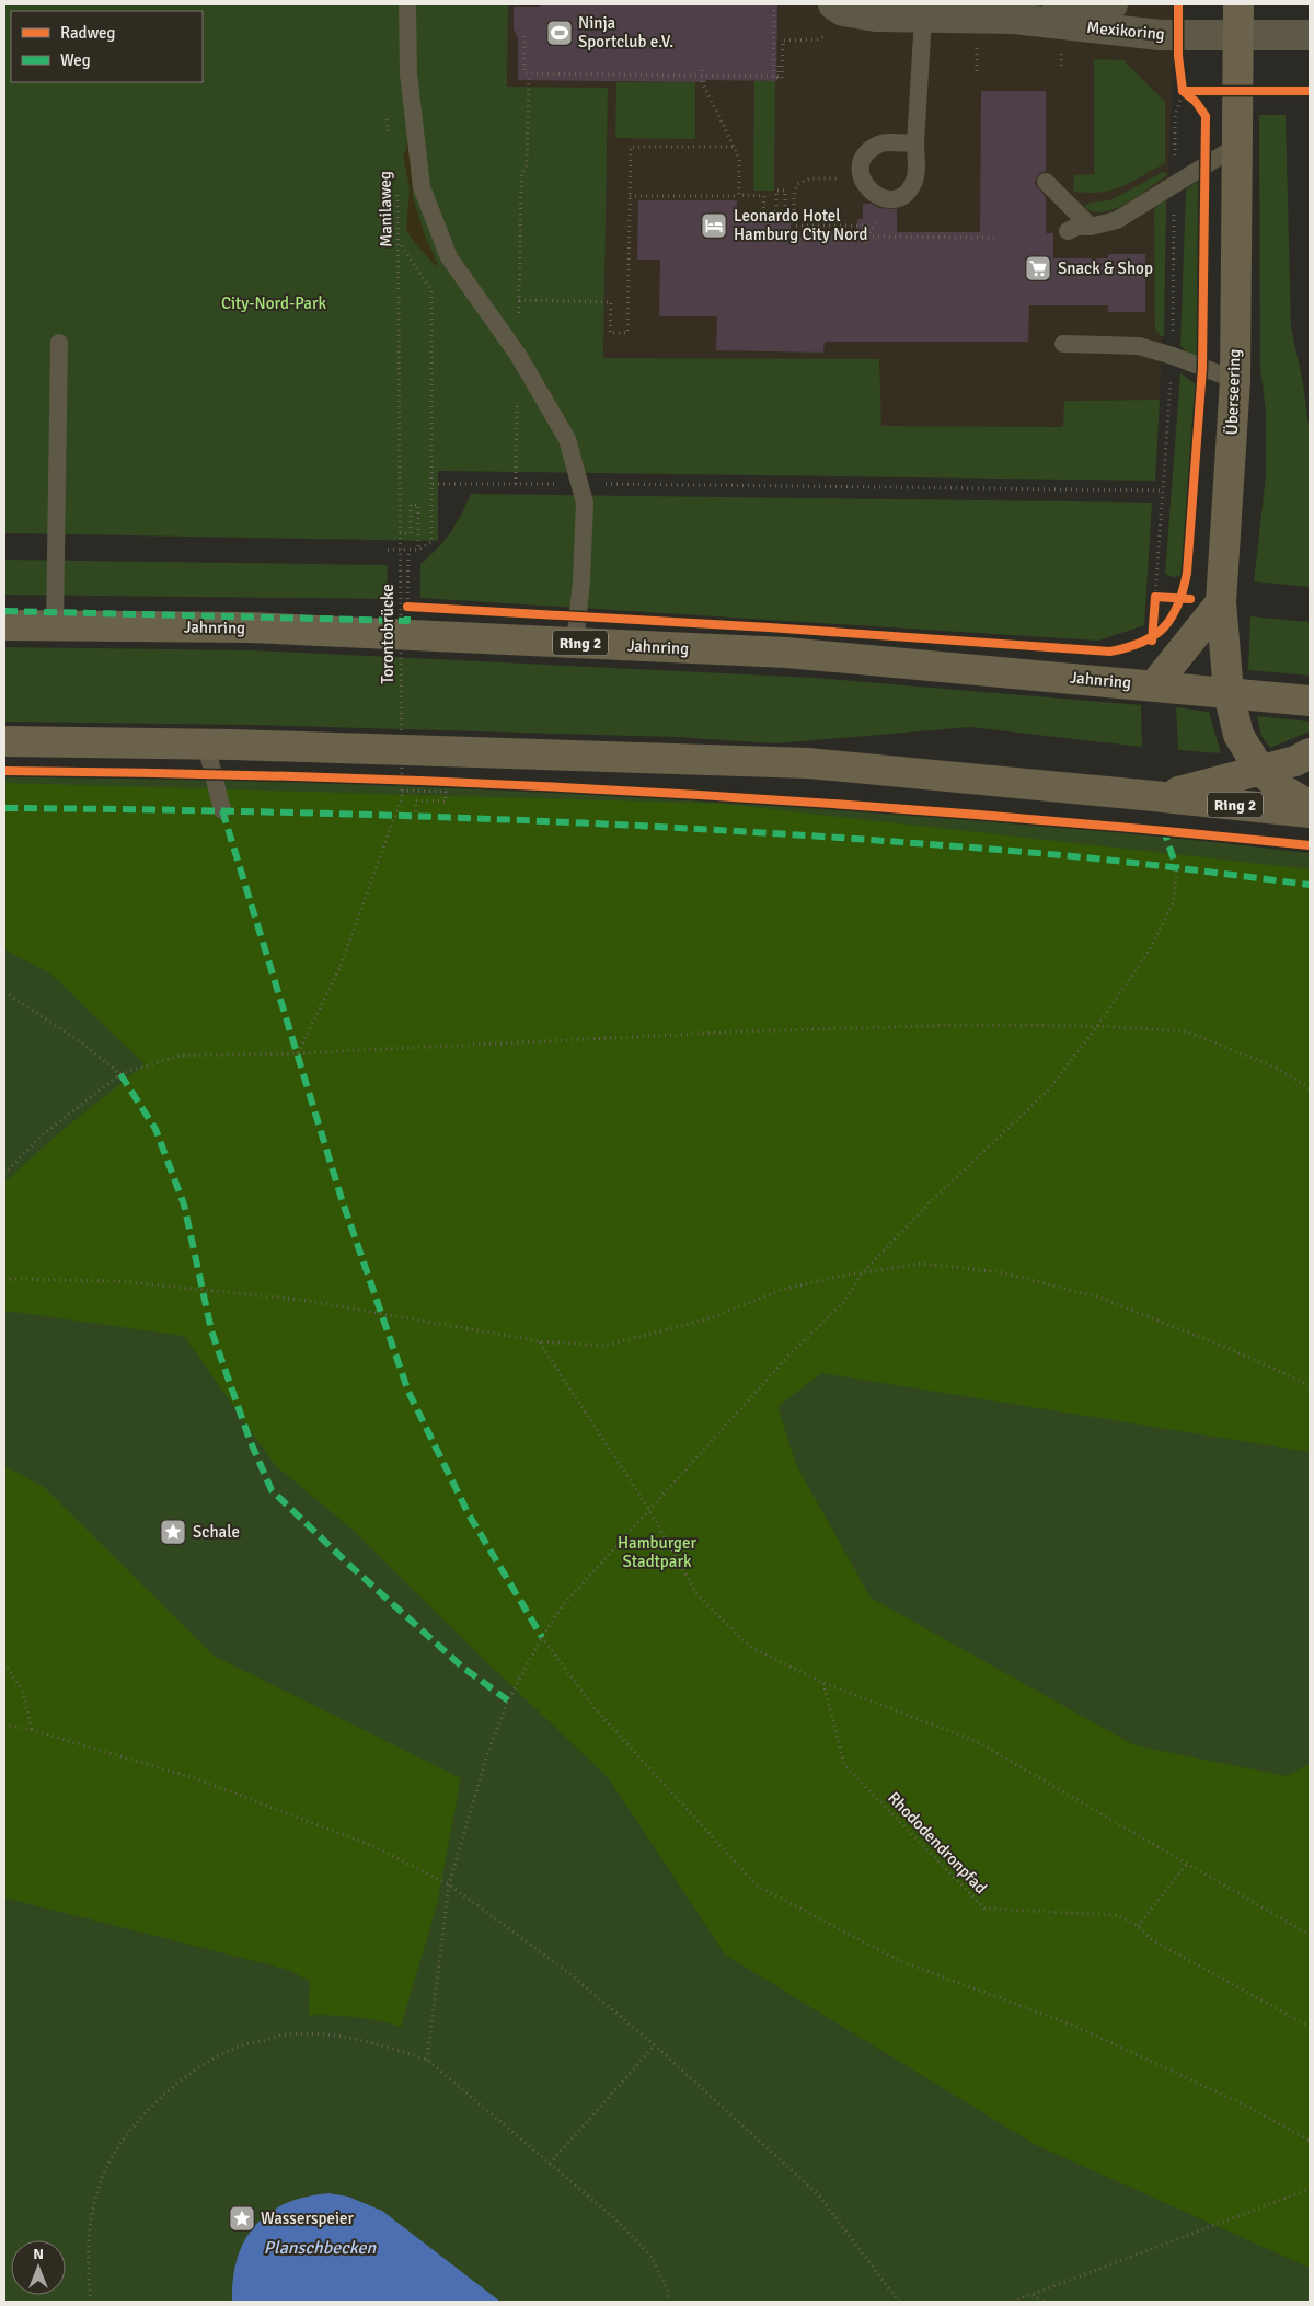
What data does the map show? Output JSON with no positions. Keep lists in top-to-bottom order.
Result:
{
  "streets": {
    "main road": ["Überseering", "Jahnring", "Ring 2"],
    "street": ["Mexikoring"],
    "path": ["Manilaweg", "Rhododendronpfad"],
    "cycle path": ["Torontobrücke"]
  },
  "crossings": [
    ["Mexikoring", "Überseering"],
    ["Manilaweg", "Torontobrücke"],
    ["Überseering", "Jahnring"]
  ],
  "water": ["Planschbecken"],
  "parks": ["City-Nord-Park", "Hamburger Stadtpark"],
  "places": {
    "sports": ["Ninja Sportclub e.V."],
    "hotel": ["Leonardo Hotel Hamburg City Nord"],
    "supermarket": ["Snack & Shop"],
    "place": ["Schale", "Wasserspeier"]
  },
  "legend": ["Radweg", "Weg"],
  "north": "top"
}
